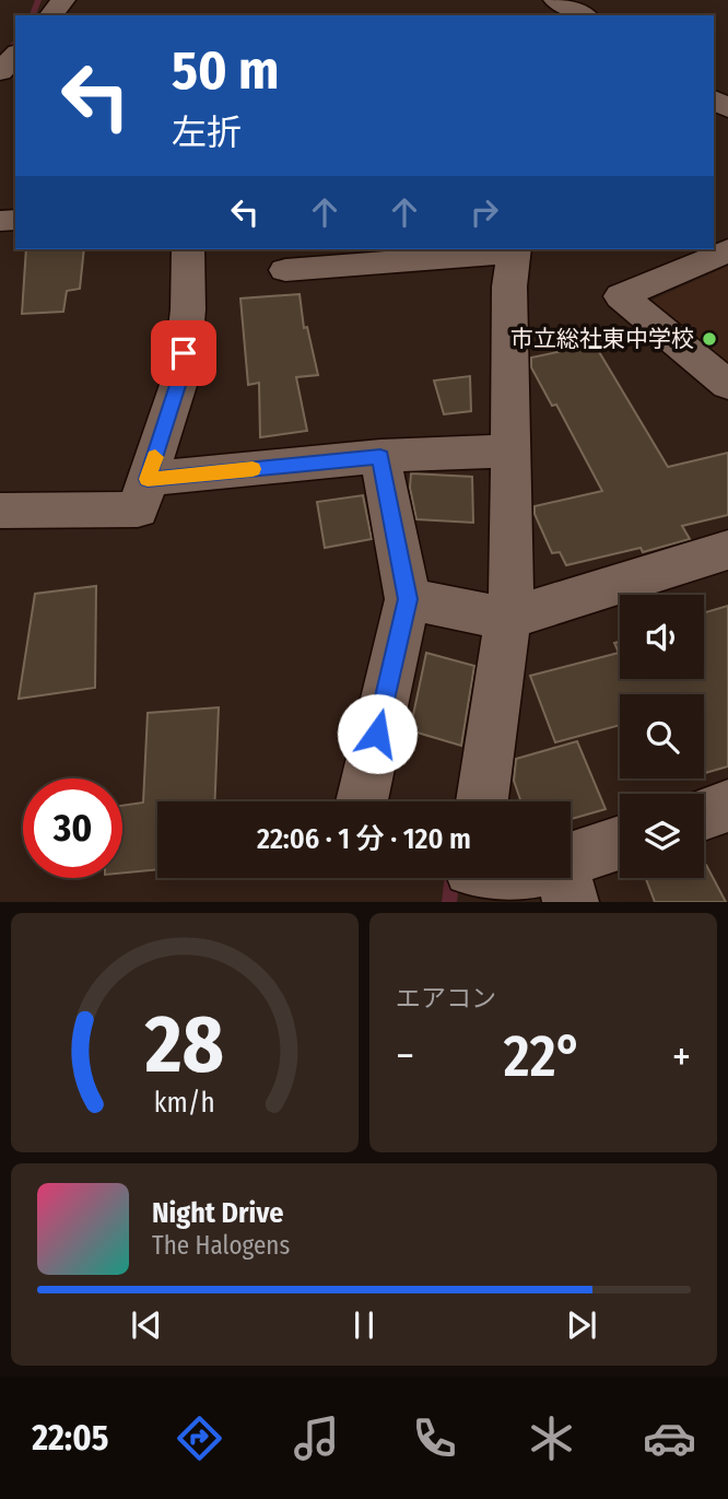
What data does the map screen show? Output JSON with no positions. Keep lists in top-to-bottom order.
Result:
{
  "places": ["市立総社東中学校"],
  "page": {
    "turn": ["50 m", "左折"],
    "limit": "30",
    "trip": "22:06 · 1 分 · 120 m",
    "tile": "エアコン",
    "heat": ["−", "22°", "+"],
    "song": ["Night Drive", "The Halogens"],
    "tabs": "22:05",
    "gauge": ["28", "km/h"]
  }
}
